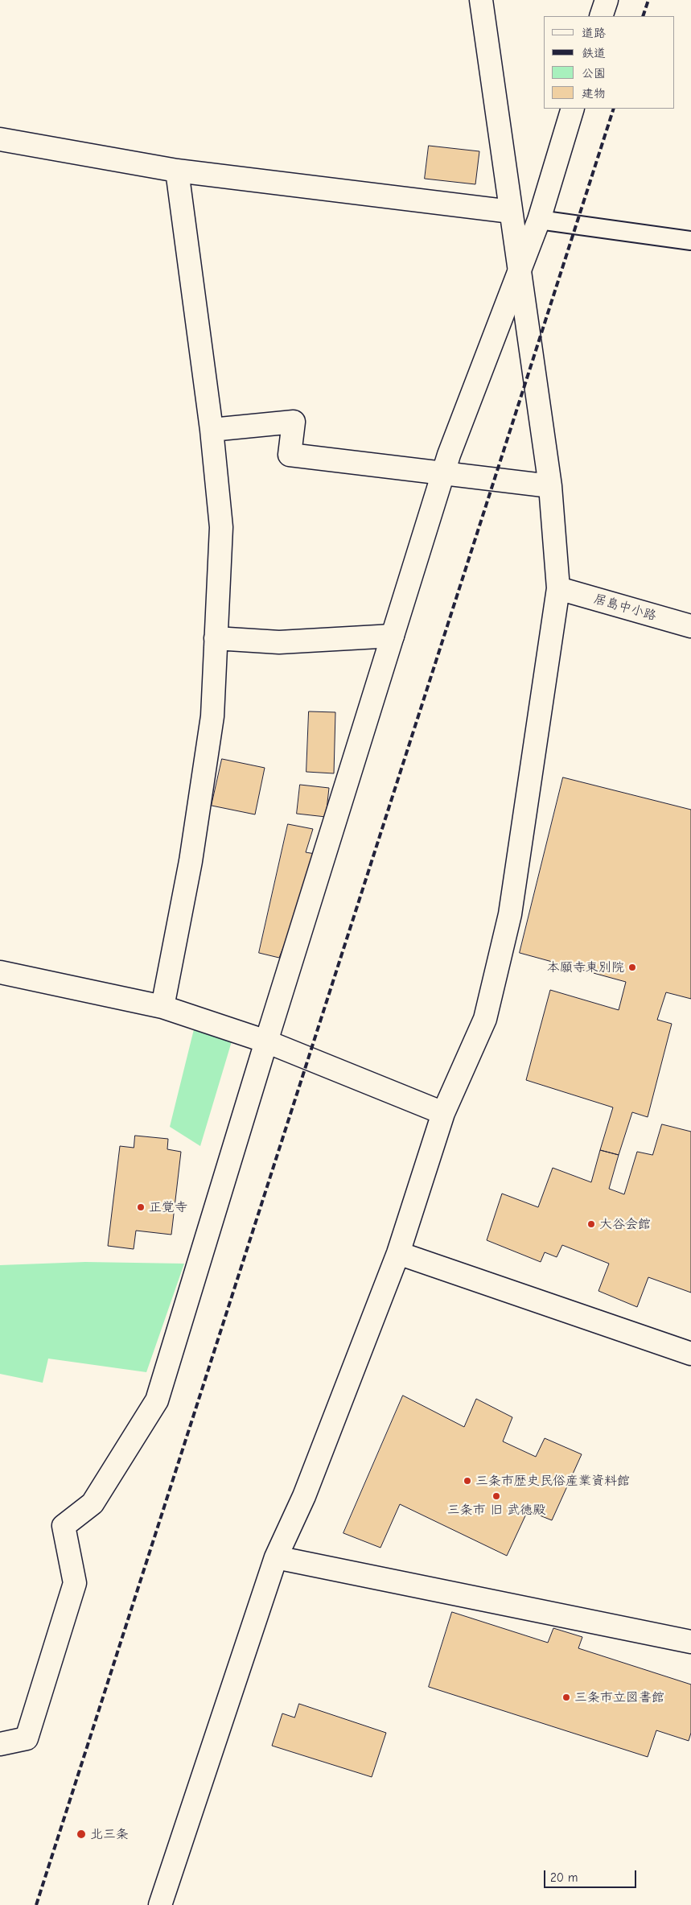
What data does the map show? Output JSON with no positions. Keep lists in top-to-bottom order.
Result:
{
  "streets": {
    "street": ["居島中小路"]
  },
  "places": [
    "本願寺東別院",
    "正覚寺",
    "大谷会館",
    "三条市歴史民俗産業資料館",
    "三条市 旧 武徳殿",
    "三条市立図書館",
    "北三条"
  ],
  "legend": [
    "道路",
    "鉄道",
    "公園",
    "建物"
  ],
  "scale_bar": "20 m"
}
